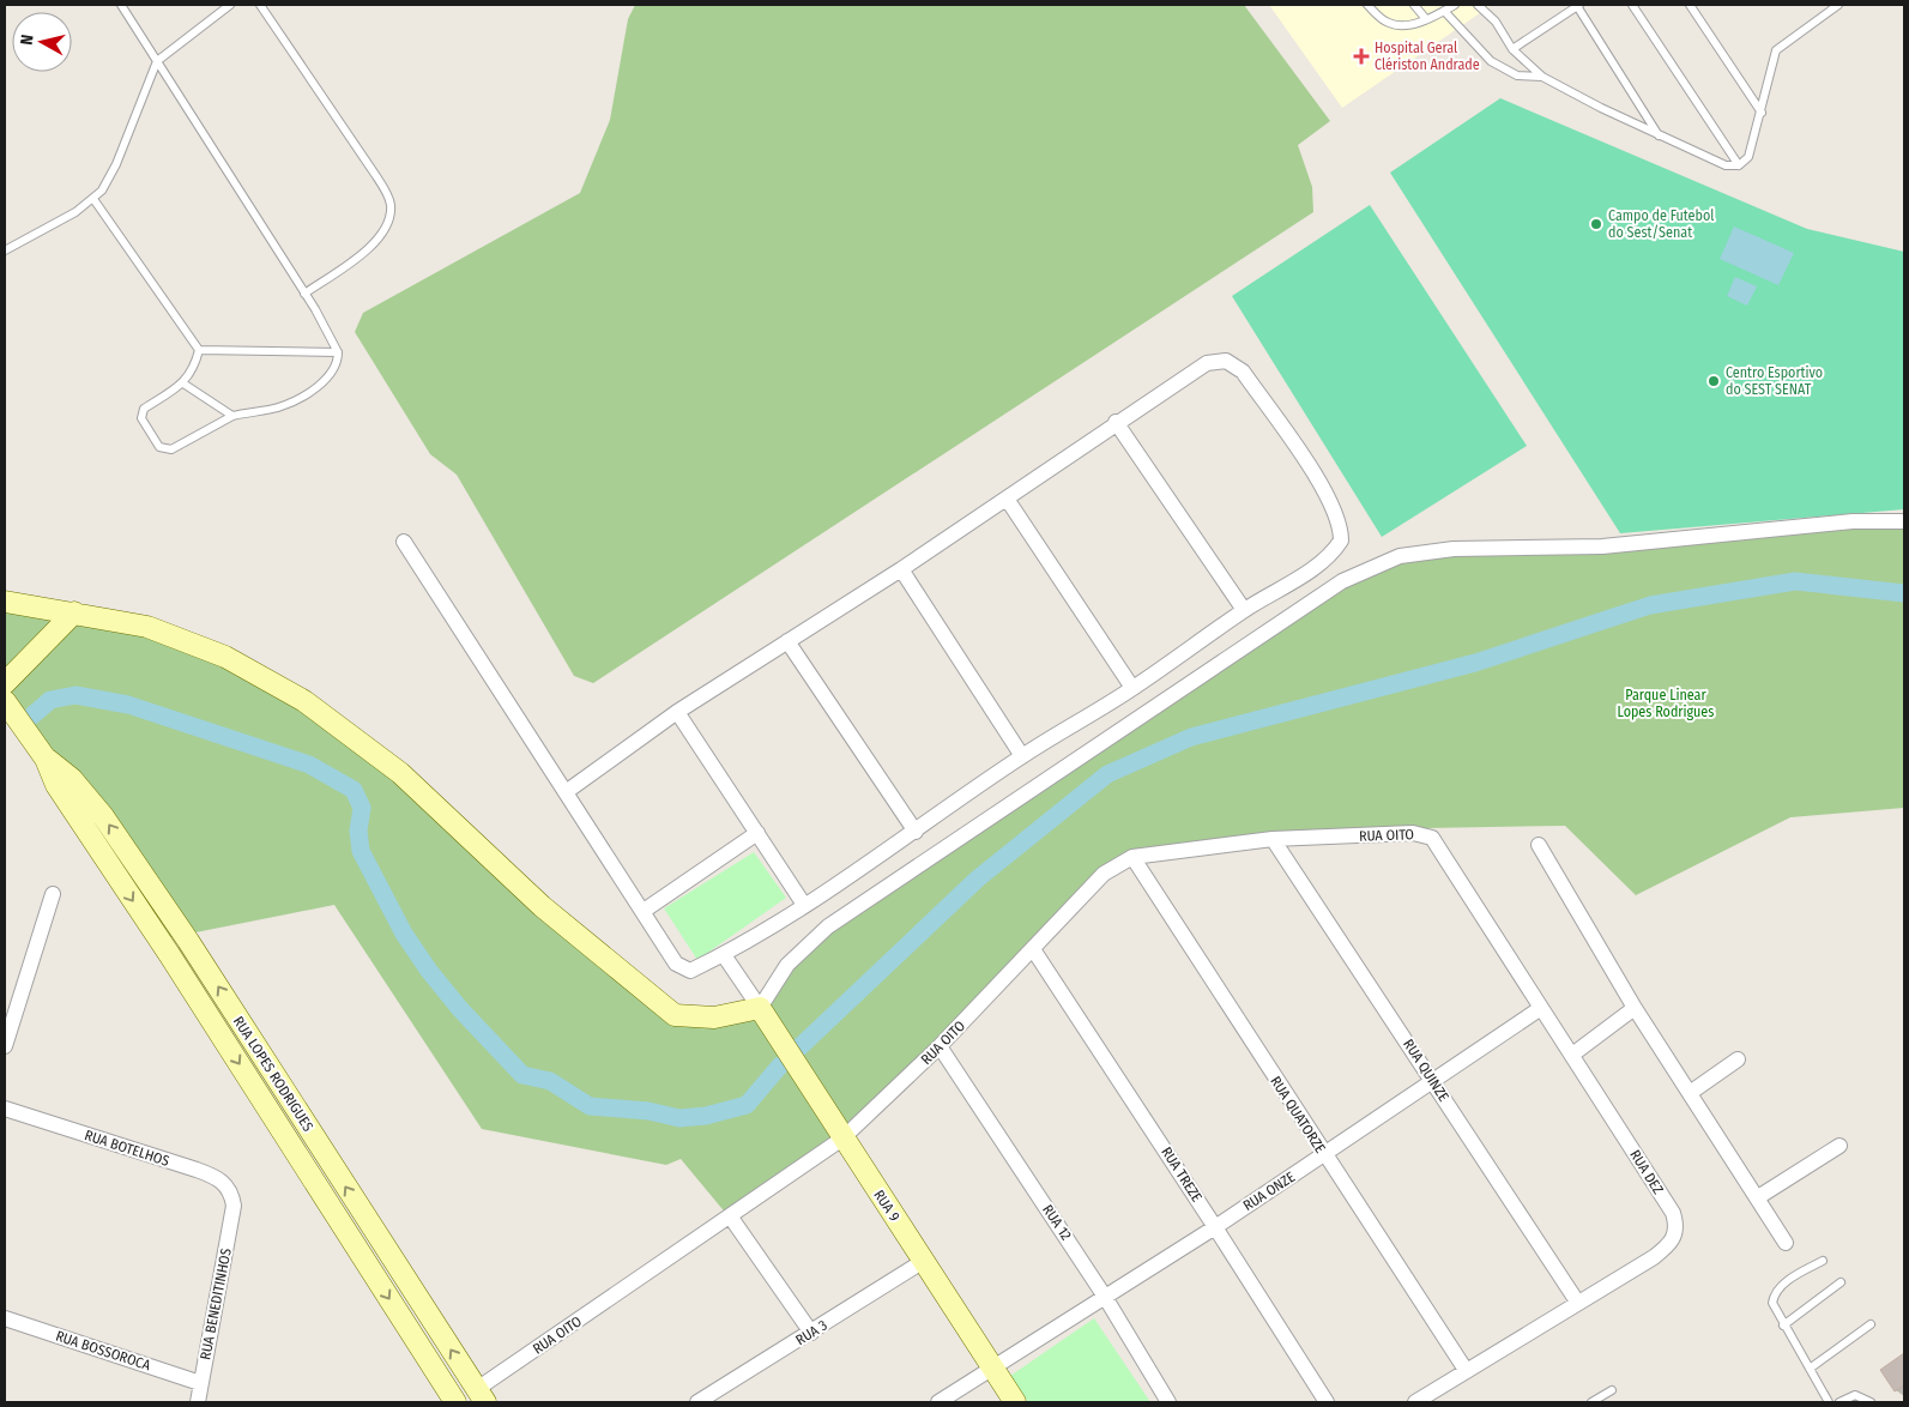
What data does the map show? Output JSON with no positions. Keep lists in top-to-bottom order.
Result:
{
  "streets": {
    "street": [
      "RUA OITO",
      "RUA QUINZE",
      "RUA LOPES RODRIGUES",
      "RUA QUATORZE",
      "RUA BOTELHOS",
      "RUA DEZ",
      "RUA TREZE",
      "RUA ONZE",
      "RUA 9",
      "RUA 12",
      "RUA BENEDITINHOS",
      "RUA 3",
      "RUA BOSSOROCA"
    ]
  },
  "crossings": [
    ["RUA OITO", "RUA QUINZE"],
    ["RUA OITO", "RUA LOPES RODRIGUES"],
    ["RUA OITO", "RUA QUATORZE"],
    ["RUA OITO", "RUA DEZ"],
    ["RUA OITO", "RUA TREZE"],
    ["RUA OITO", "RUA 9"],
    ["RUA OITO", "RUA 12"],
    ["RUA QUINZE", "RUA DEZ"],
    ["RUA QUINZE", "RUA ONZE"],
    ["RUA QUATORZE", "RUA DEZ"],
    ["RUA QUATORZE", "RUA ONZE"],
    ["RUA BOTELHOS", "RUA BENEDITINHOS"],
    ["RUA DEZ", "RUA ONZE"],
    ["RUA TREZE", "RUA ONZE"],
    ["RUA ONZE", "RUA 9"],
    ["RUA ONZE", "RUA 12"],
    ["RUA 9", "RUA 3"],
    ["RUA BENEDITINHOS", "RUA BOSSOROCA"]
  ],
  "parks": ["Parque Linear Lopes Rodrigues"],
  "places": {
    "health": ["Hospital Geral Clériston Andrade"],
    "other": ["Campo de Futebol do Sest/Senat", "Centro Esportivo do SEST SENAT"]
  },
  "north": "left"
}
